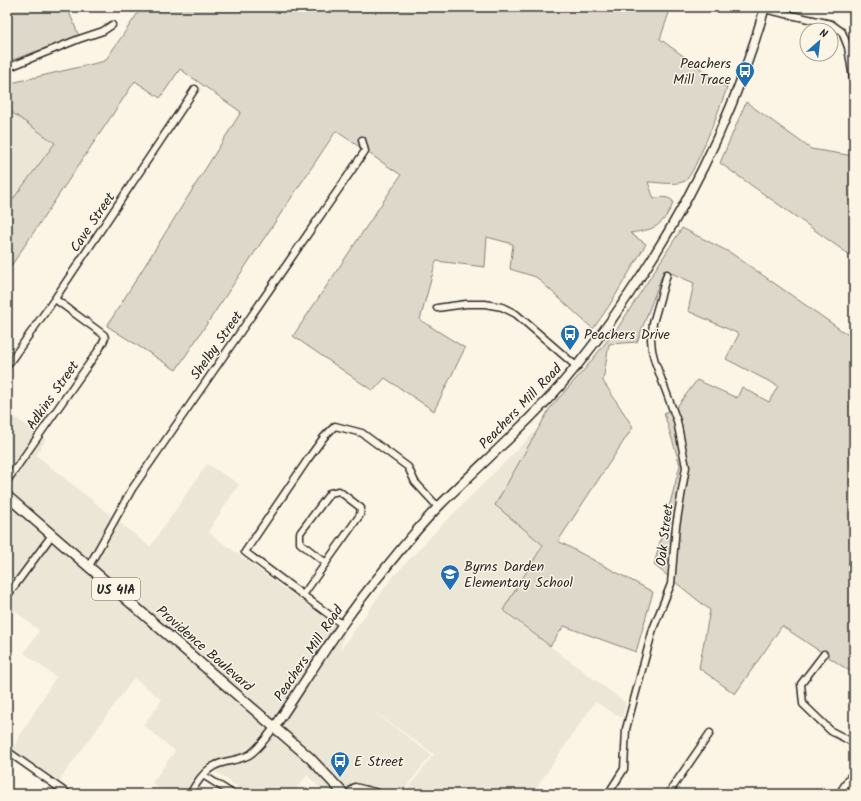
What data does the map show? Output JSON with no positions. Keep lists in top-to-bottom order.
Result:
{
  "streets": {
    "highway": ["US 41A", "Providence Boulevard"],
    "main road": ["Peachers Mill Road"],
    "street": [
      "Cave Street",
      "Shelby Street",
      "Adkins Street",
      "Oak Street"
    ]
  },
  "crossings": [
    ["Cave Street", "Adkins Street"],
    ["Shelby Street", "Providence Boulevard"],
    ["Peachers Mill Road", "Providence Boulevard"]
  ],
  "places": {
    "bus stop": ["Peachers Mill Trace", "Peachers Drive", "E Street"],
    "school or university": ["Byrns Darden Elementary School"]
  },
  "north": "top right"
}
